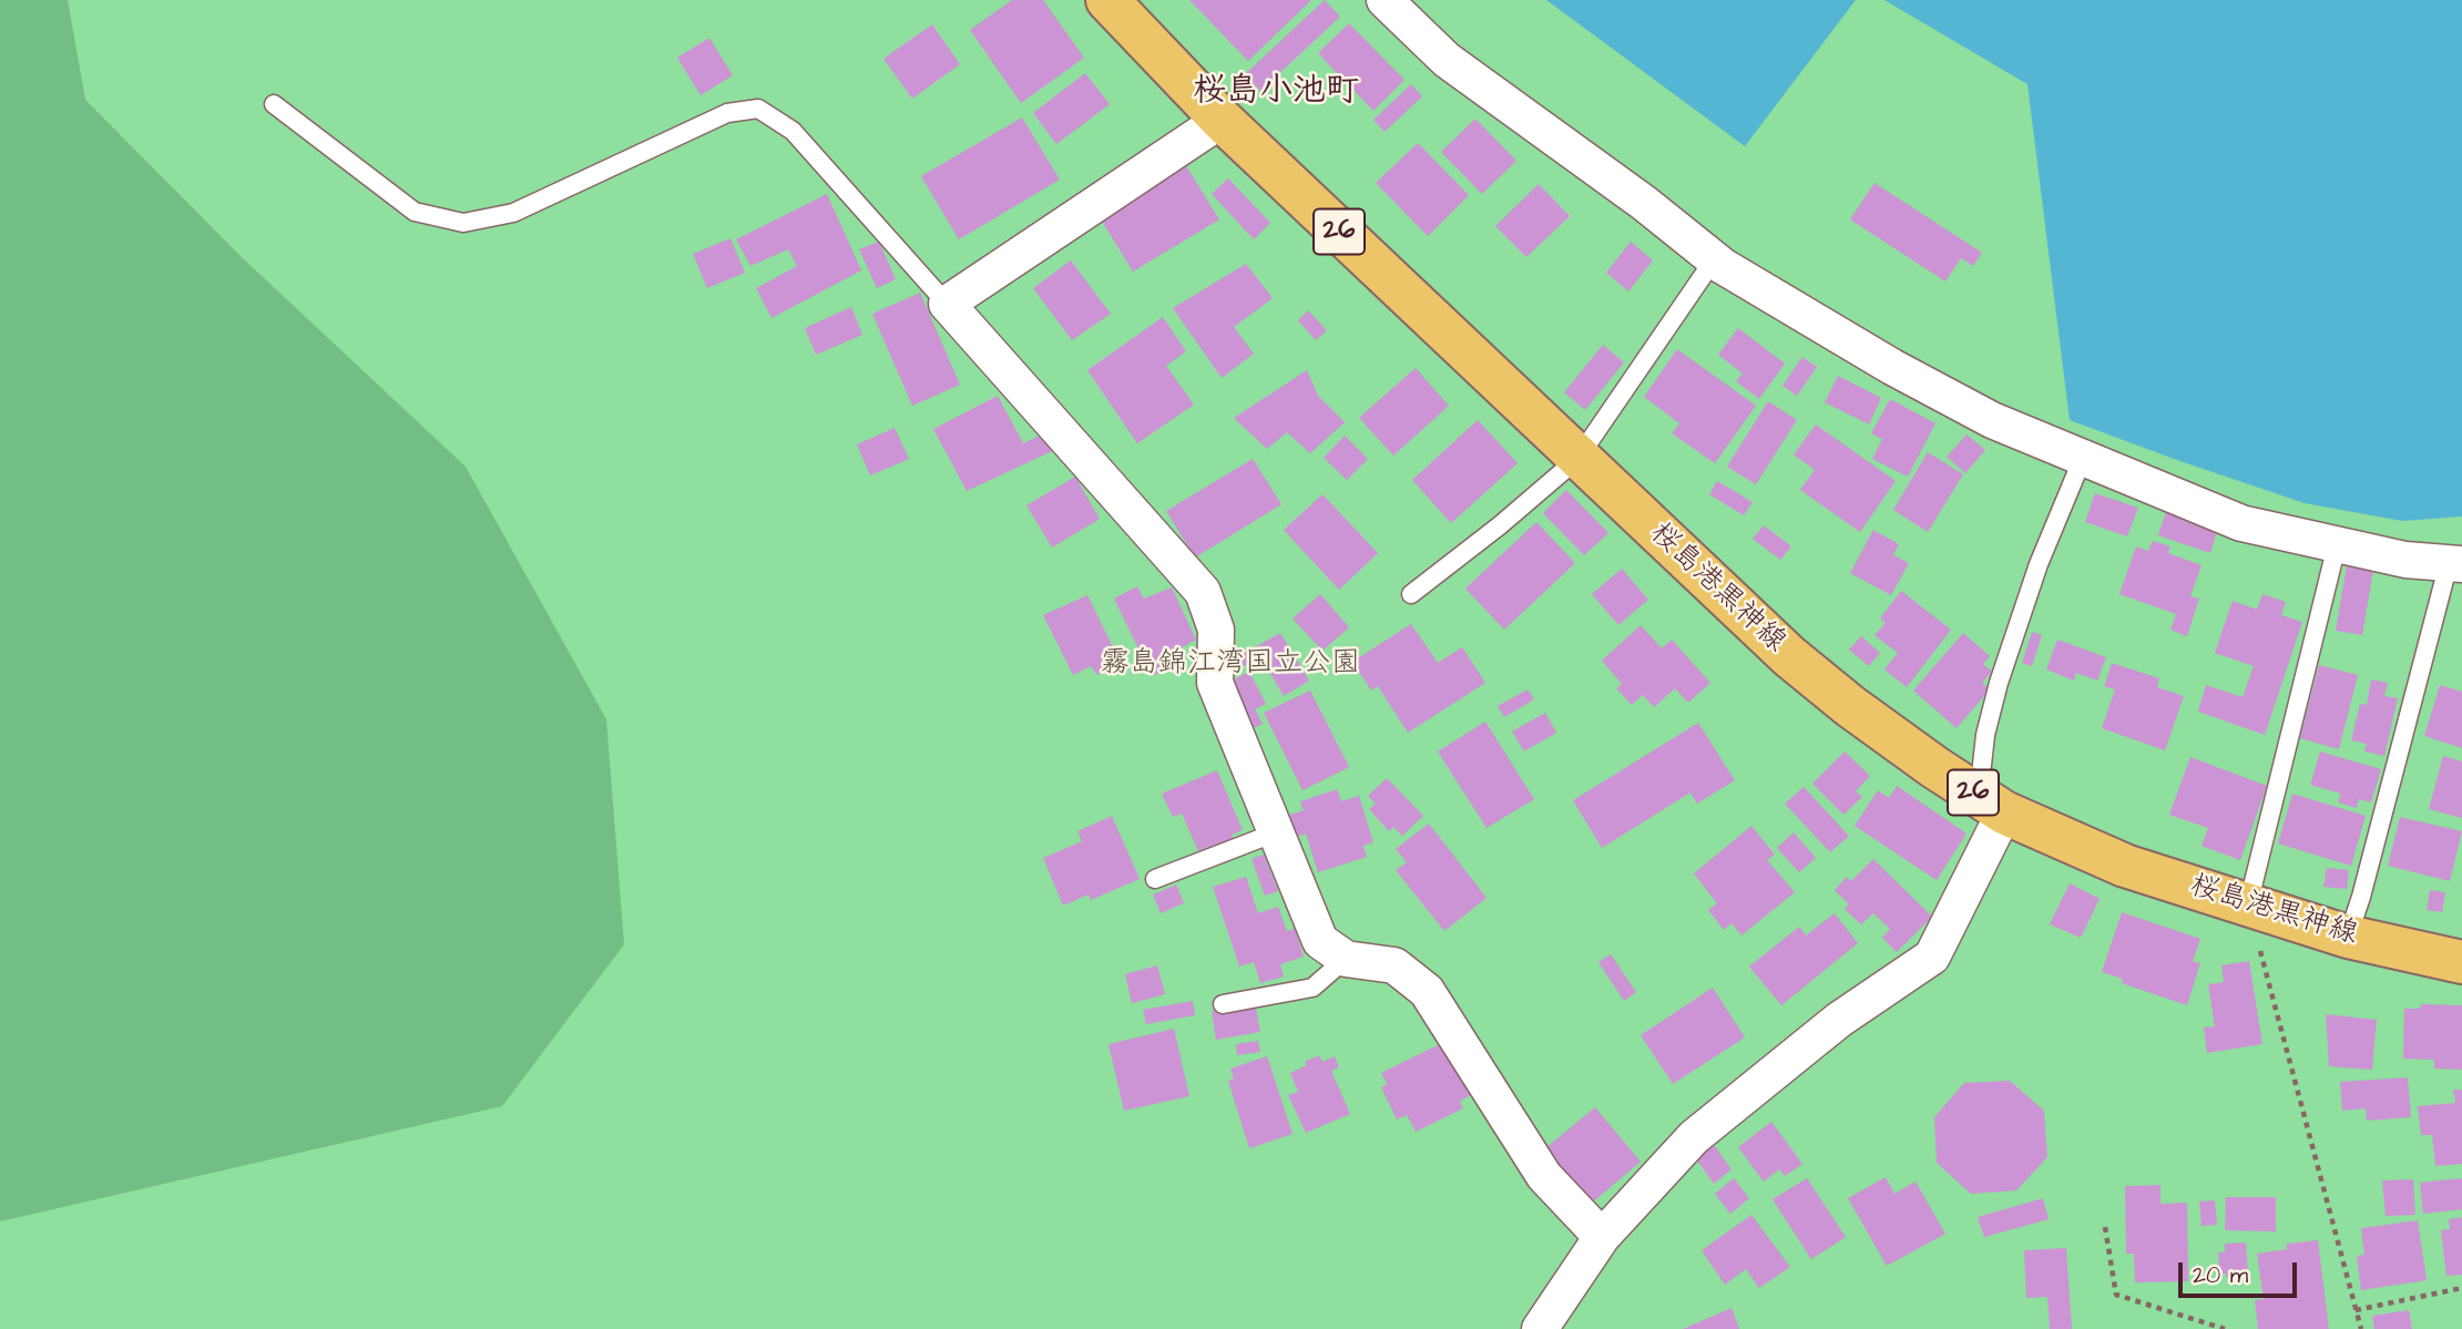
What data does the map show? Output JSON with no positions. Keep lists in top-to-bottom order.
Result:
{
  "streets": {
    "main road": ["26", "桜島港黒神線"]
  },
  "districts": ["桜島小池町"],
  "parks": ["霧島錦江湾国立公園"],
  "scale_bar": "20 m"
}
